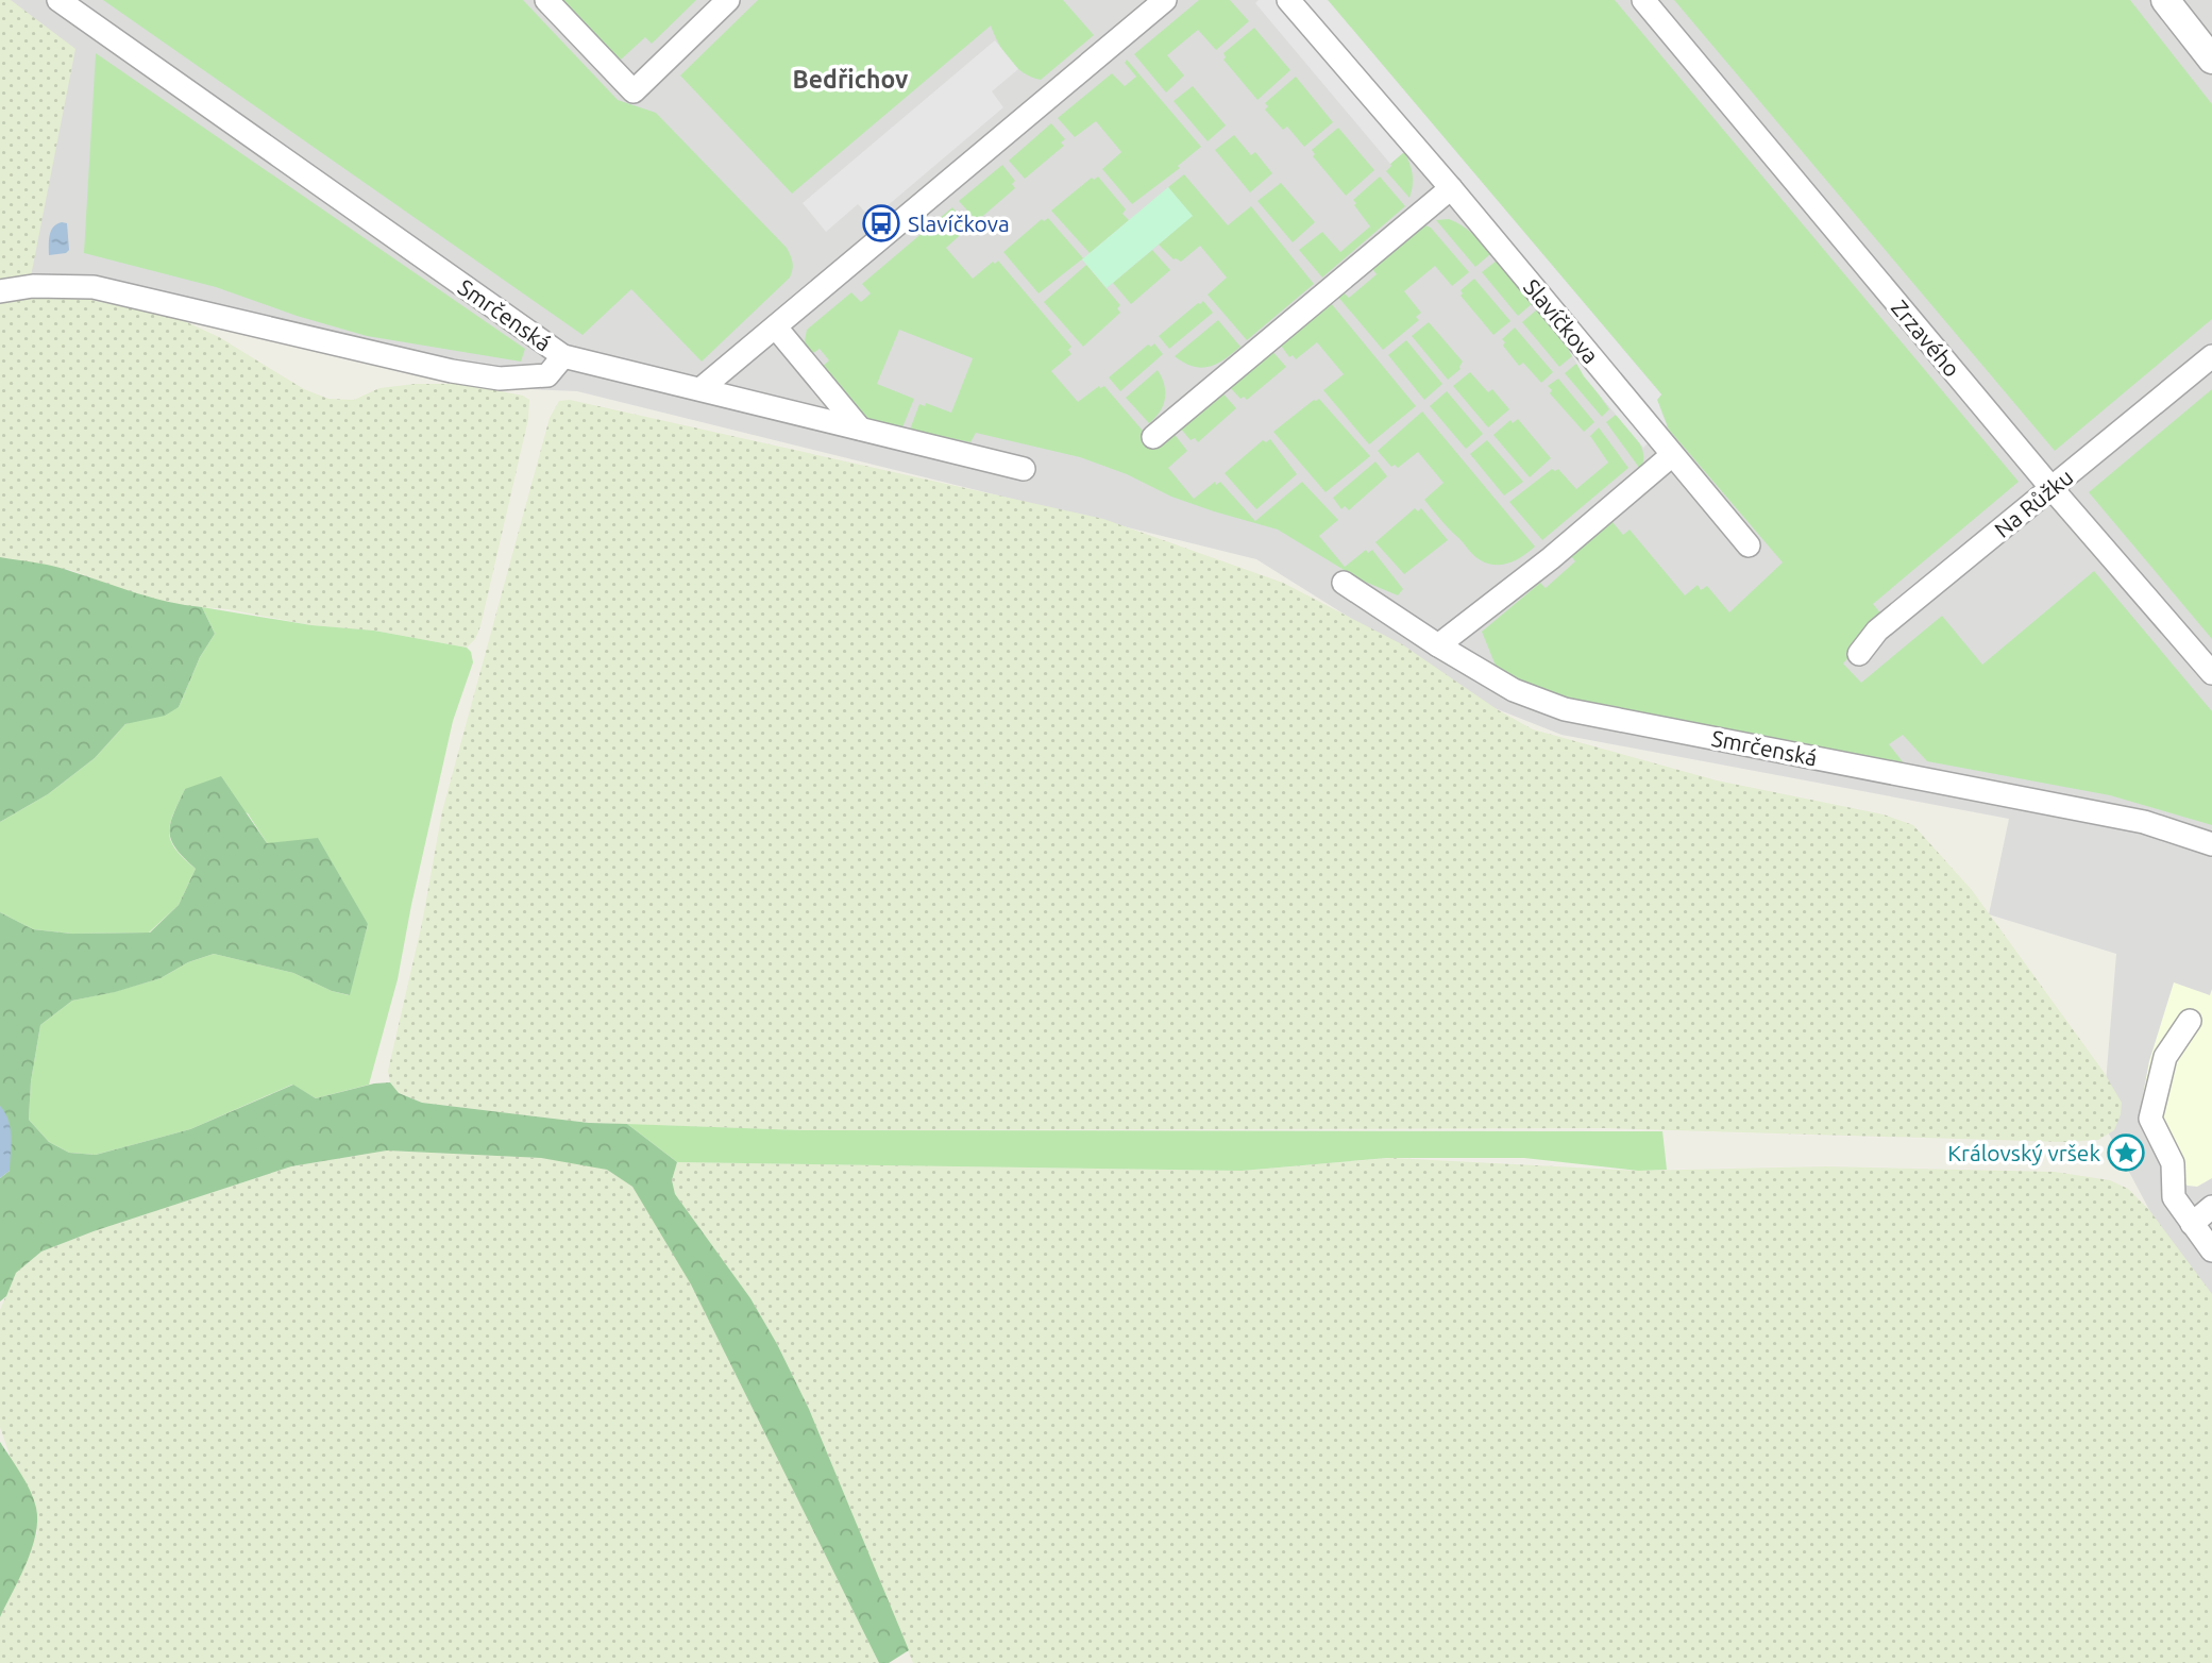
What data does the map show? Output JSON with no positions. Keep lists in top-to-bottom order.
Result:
{
  "streets": {
    "street": [
      "Smrčenská",
      "Slavíčkova",
      "Zrzavého",
      "Na Růžku"
    ]
  },
  "crossings": [
    ["Zrzavého", "Na Růžku"]
  ],
  "districts": ["Bedřichov"],
  "places": {
    "bus stop": ["Slavíčkova"],
    "place": ["Královský vršek"]
  }
}
